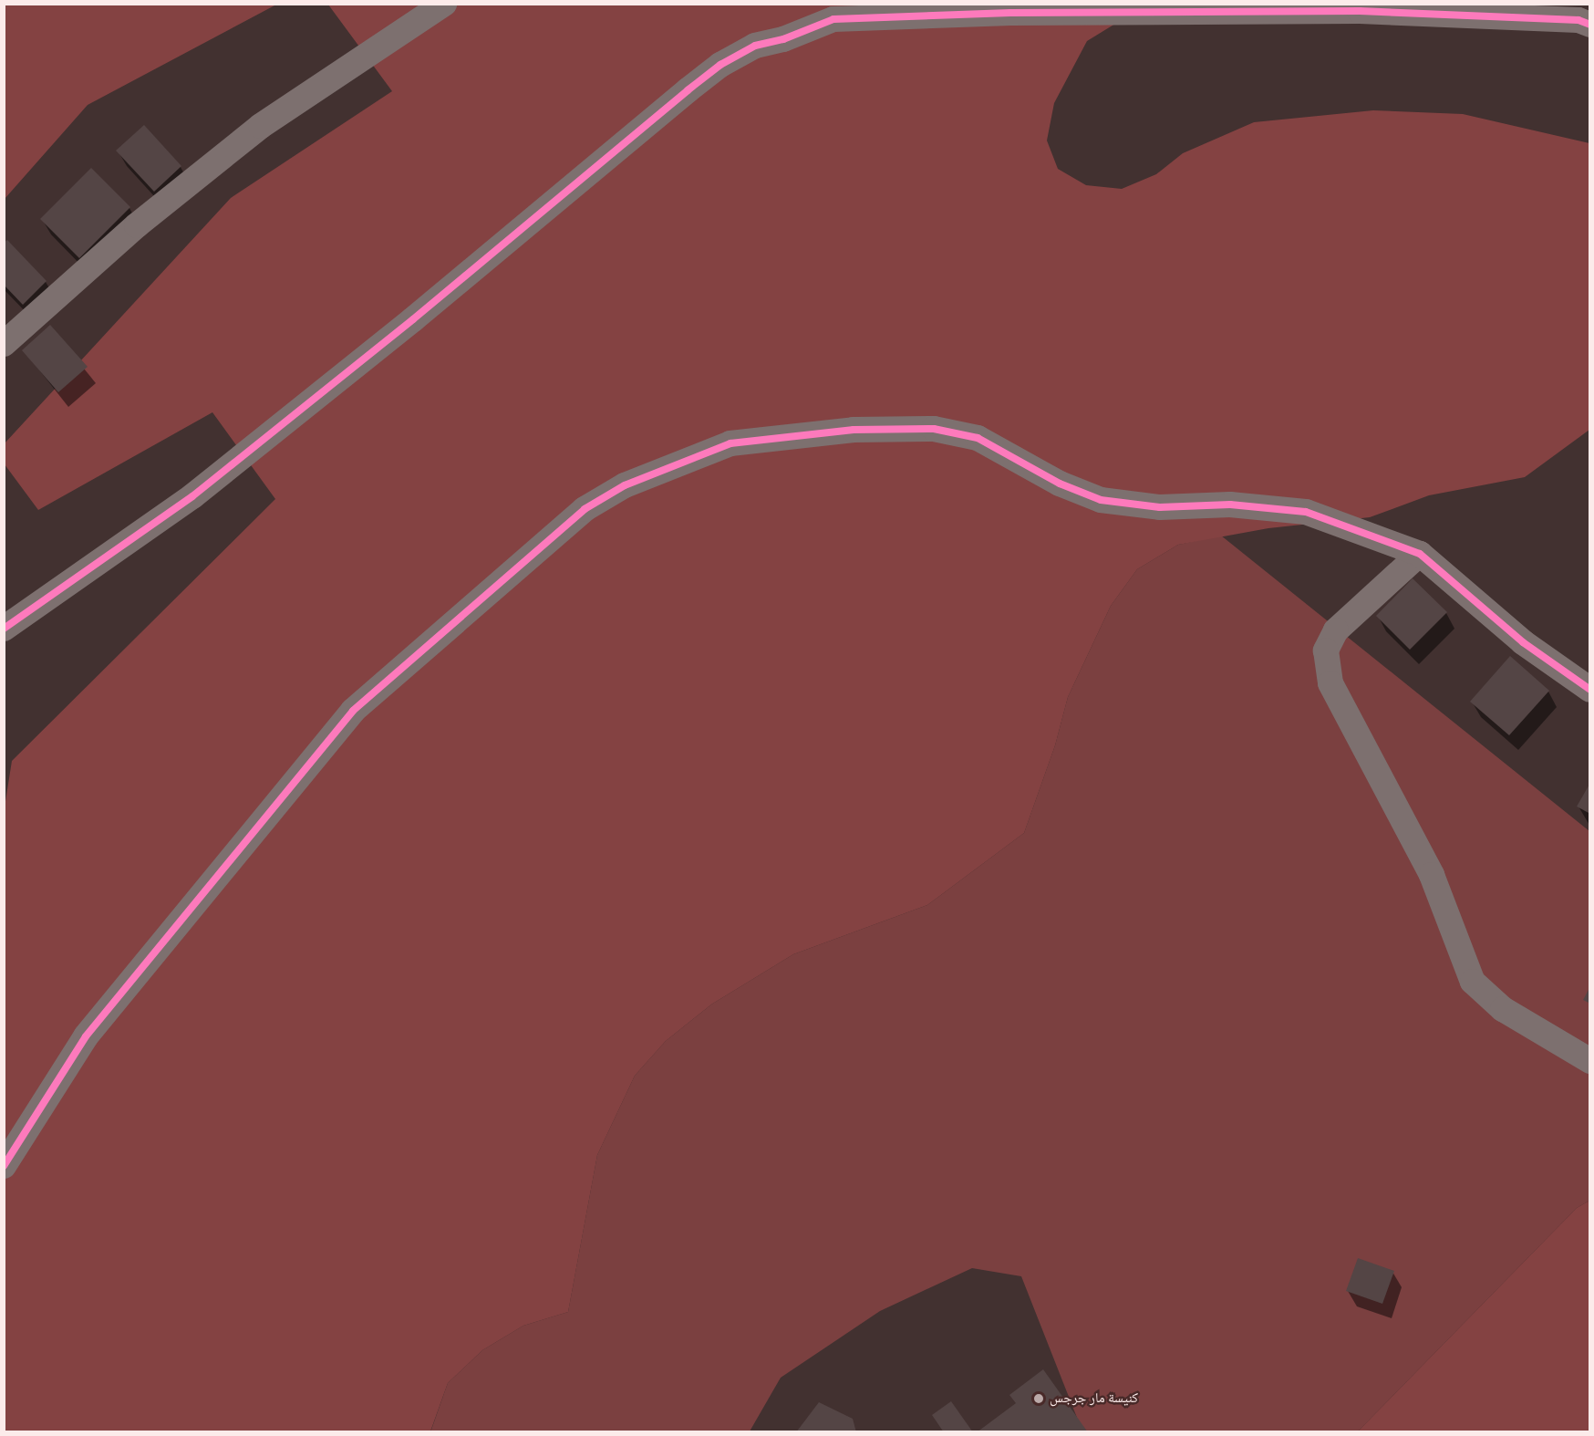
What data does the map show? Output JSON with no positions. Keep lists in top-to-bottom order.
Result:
{
  "places": ["كنيسة مار جرجس"]
}
